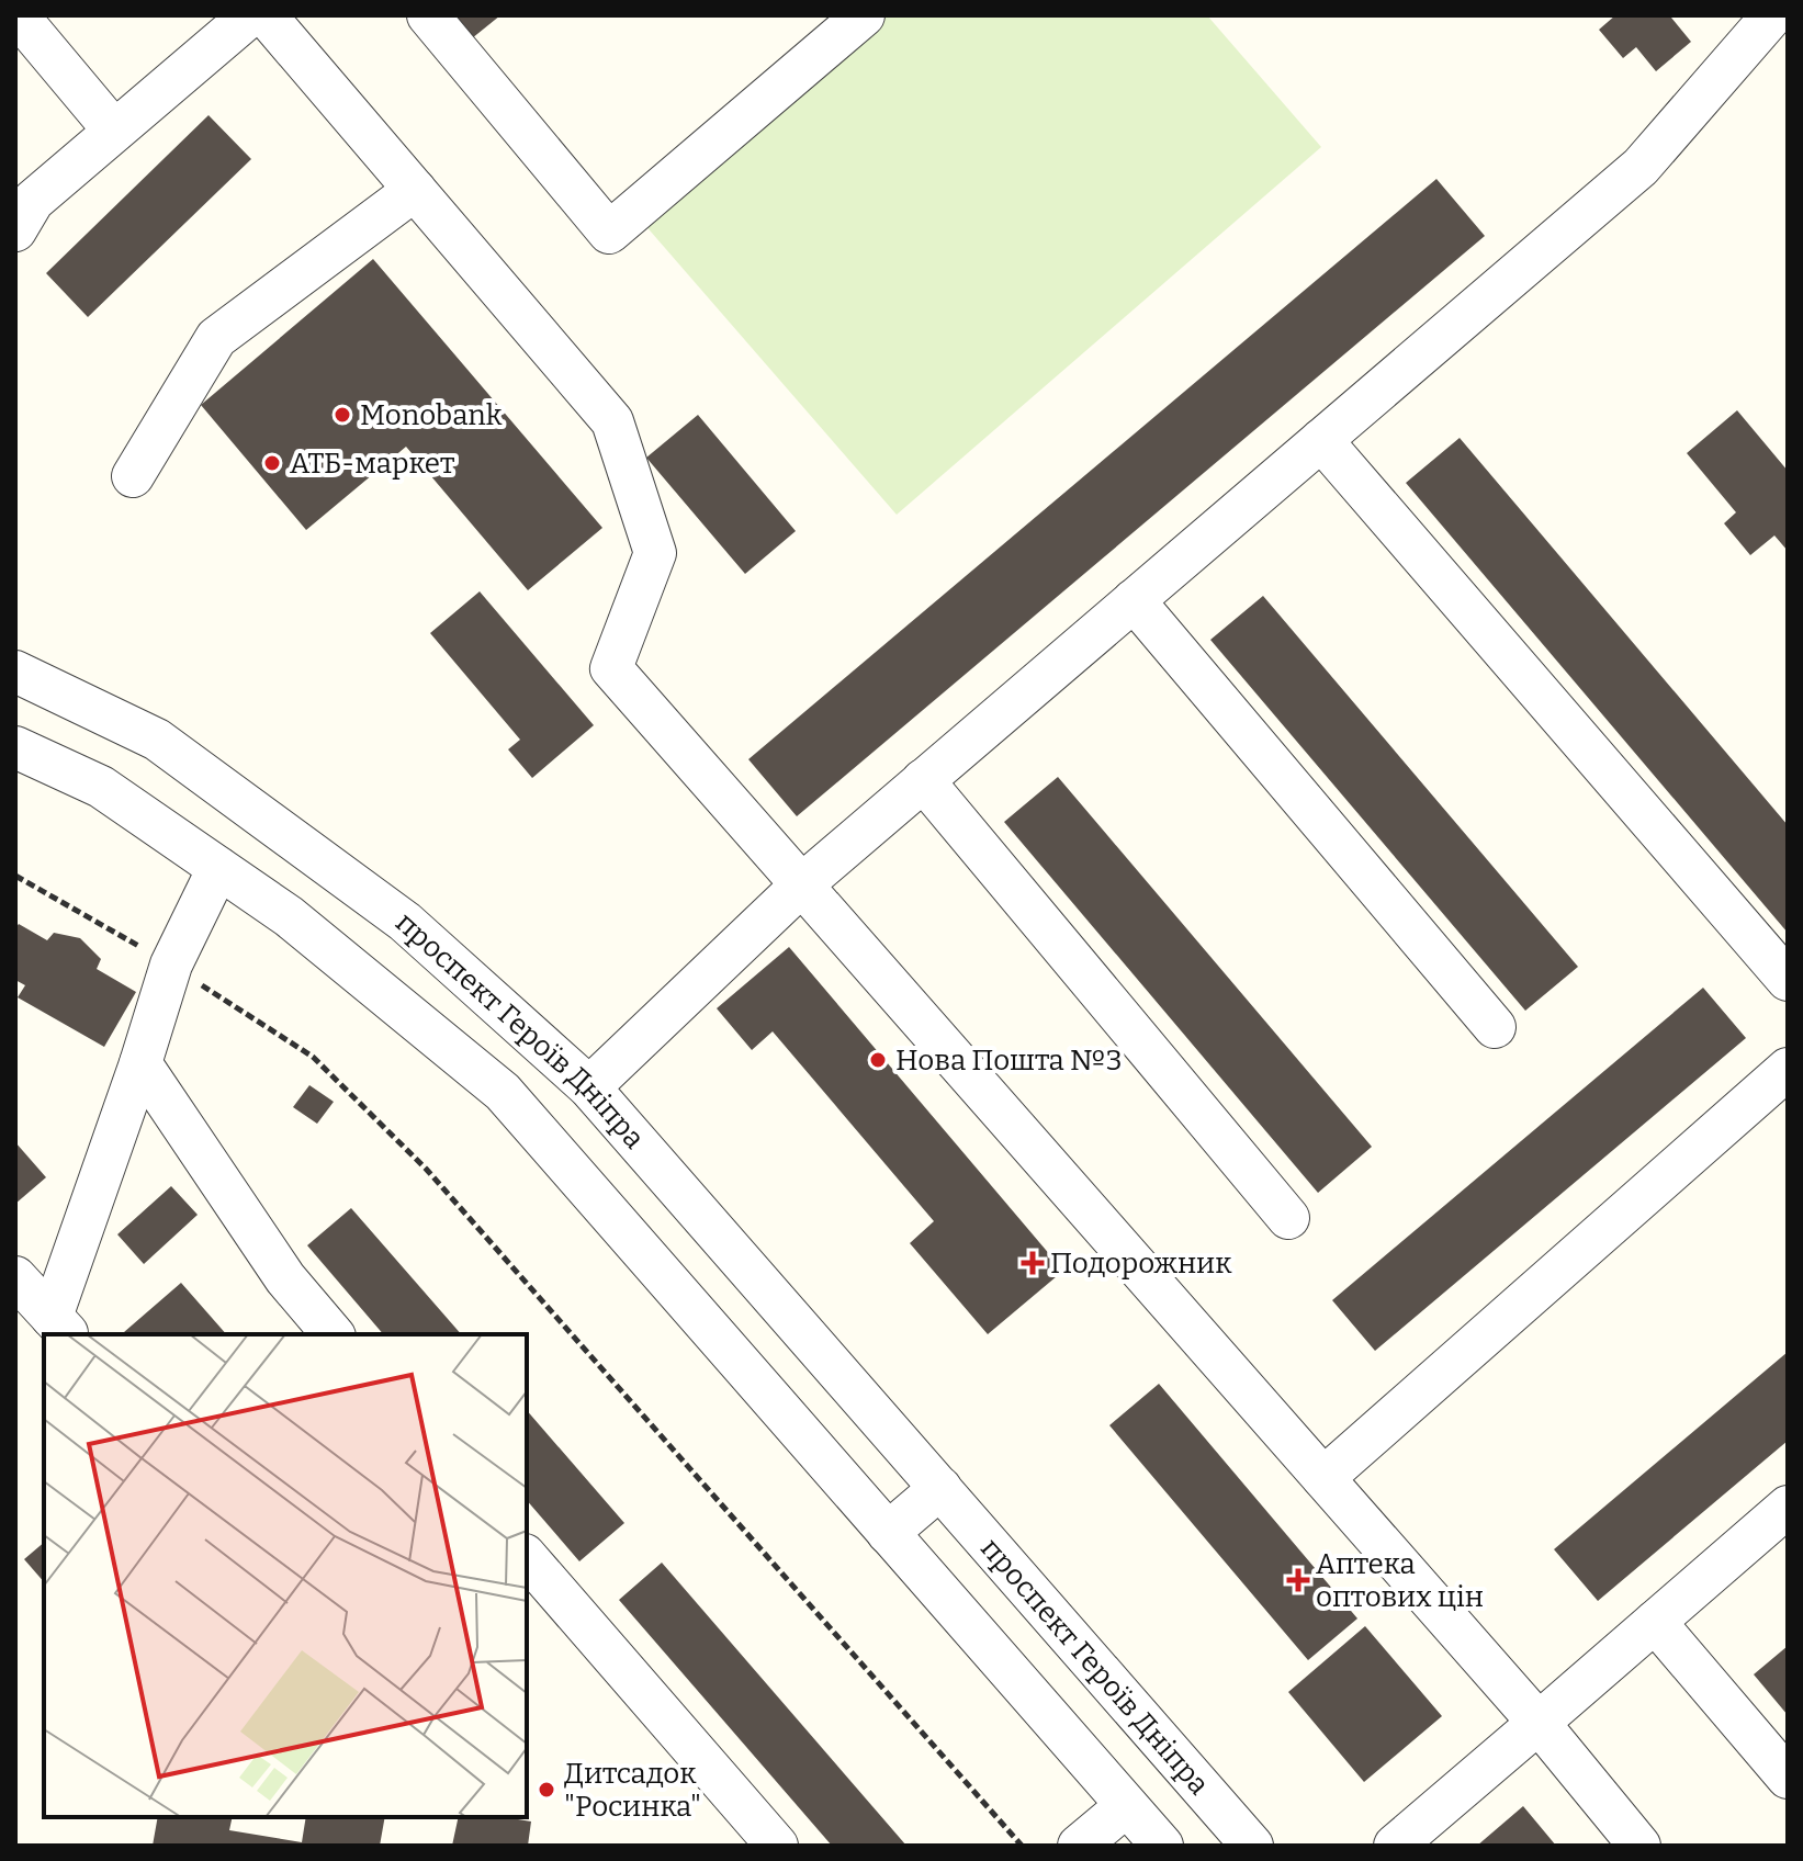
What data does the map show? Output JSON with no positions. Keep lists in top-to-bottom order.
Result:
{
  "streets": {
    "street": ["проспект Героїв Дніпра"]
  },
  "places": {
    "other": [
      "Monobank",
      "АТБ-маркет",
      "Нова Пошта №3",
      "Дитсадок \"Росинка\""
    ],
    "health": ["Подорожник", "Аптека оптових цін"]
  }
}
